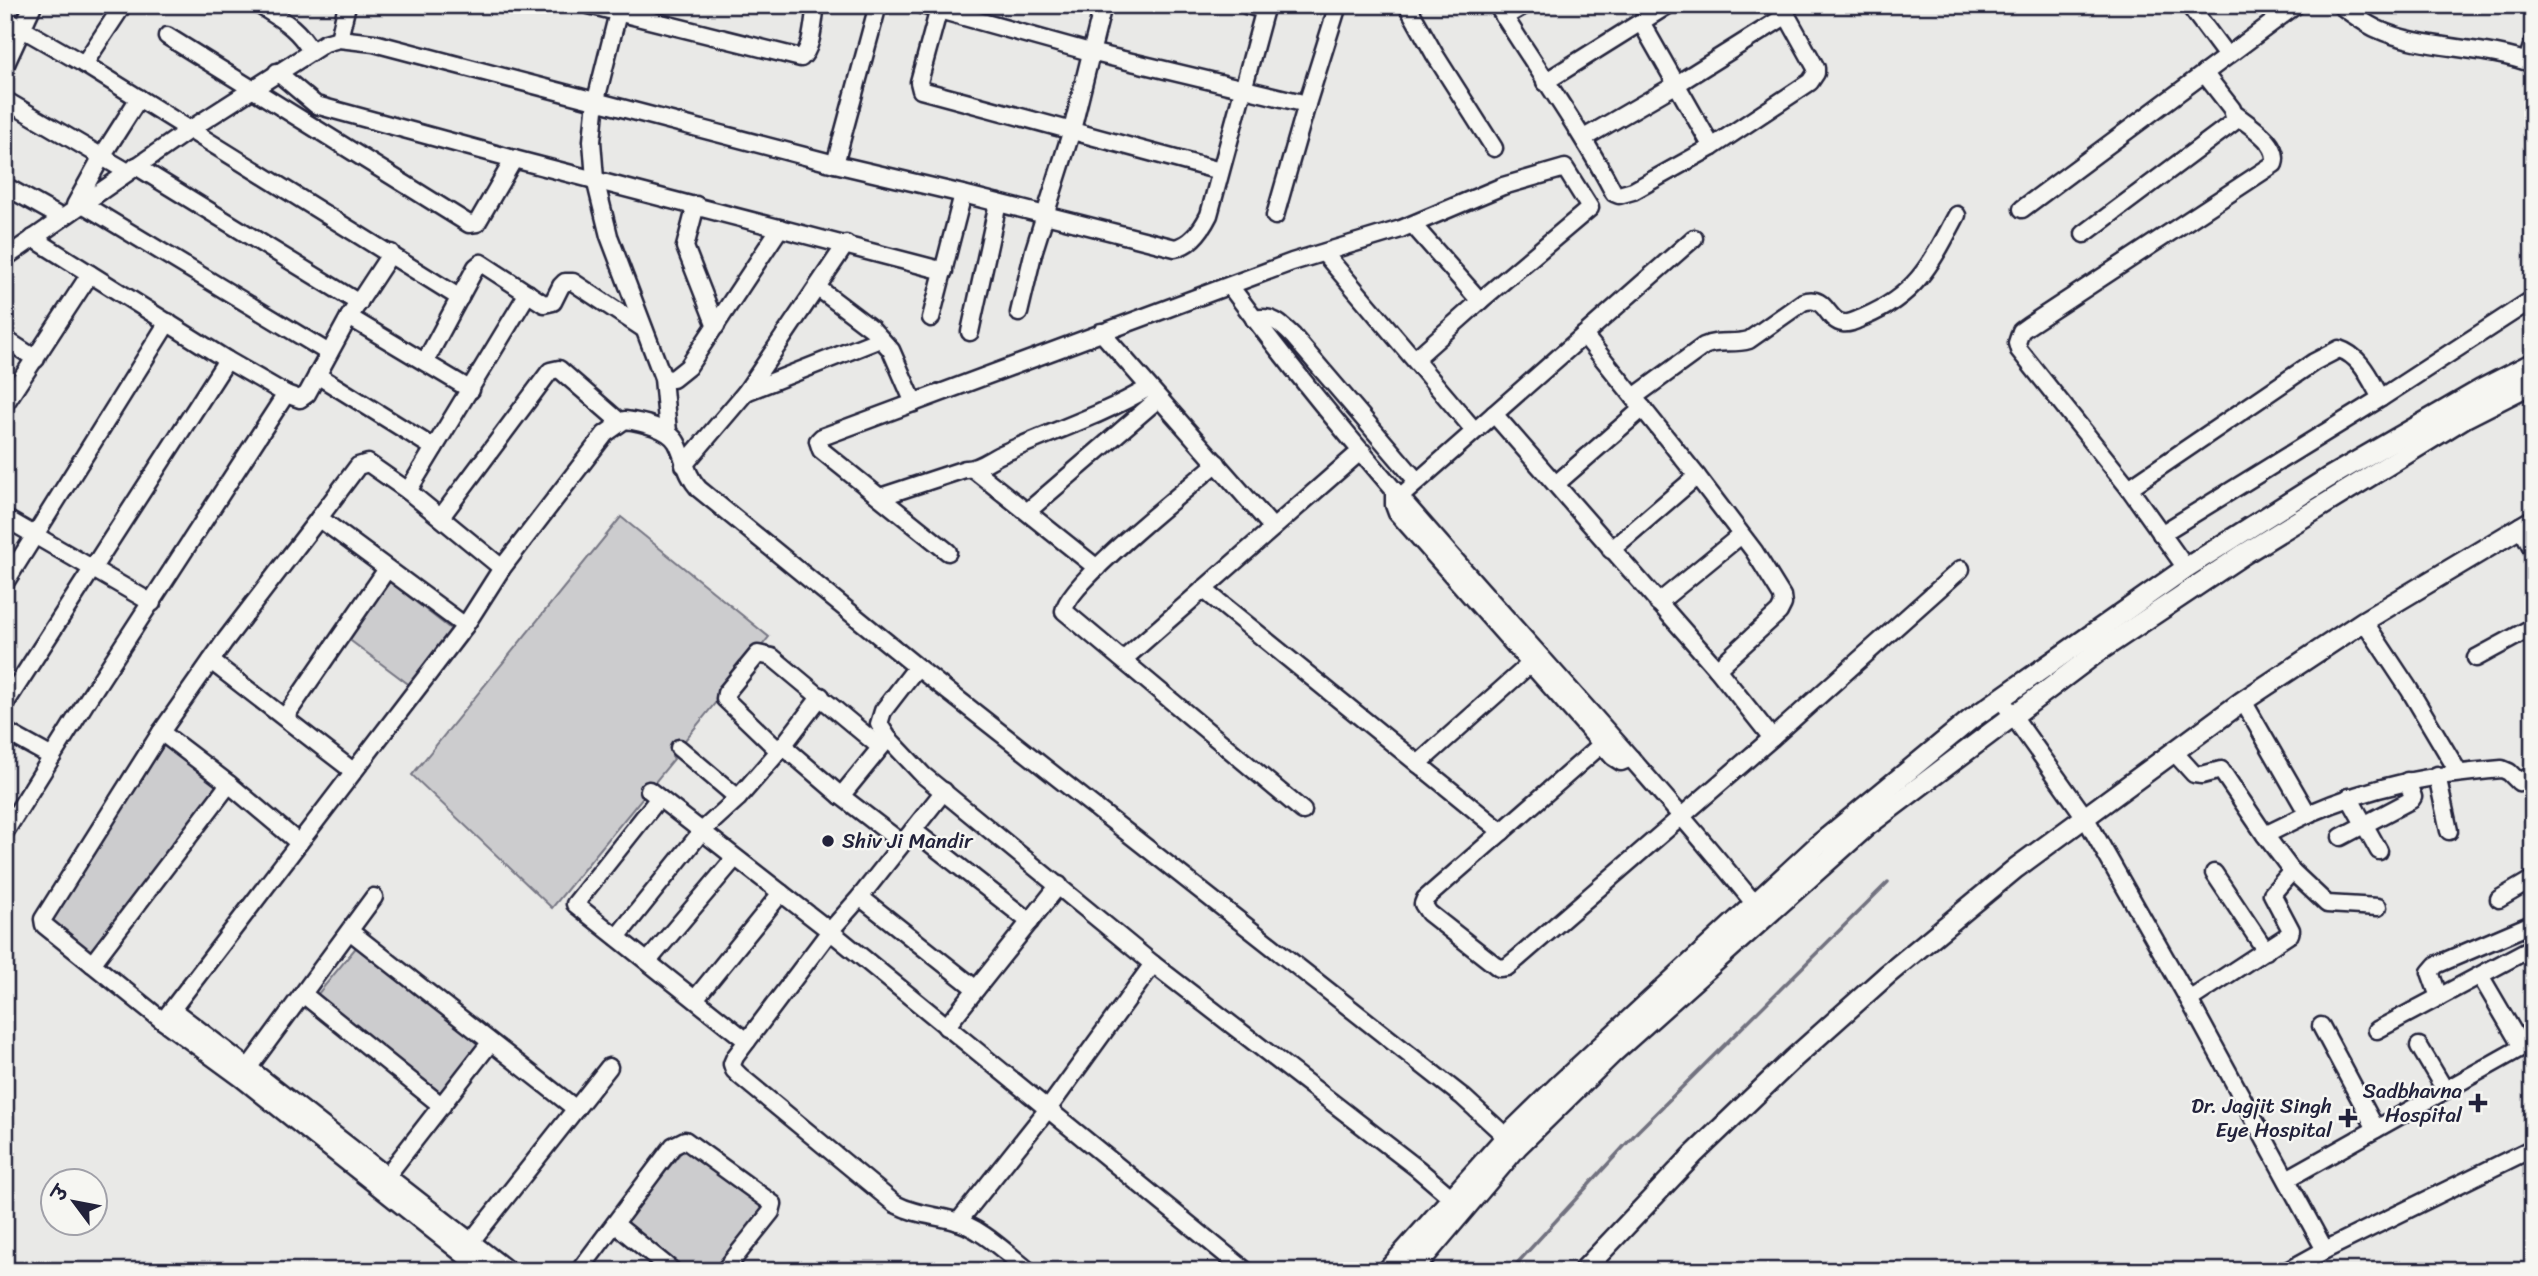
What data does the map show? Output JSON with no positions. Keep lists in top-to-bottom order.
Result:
{
  "places": {
    "other": ["Shiv Ji Mandir"],
    "health": ["Sadbhavna Hospital", "Dr. Jagjit Singh Eye Hospital"]
  },
  "north": "top left"
}
